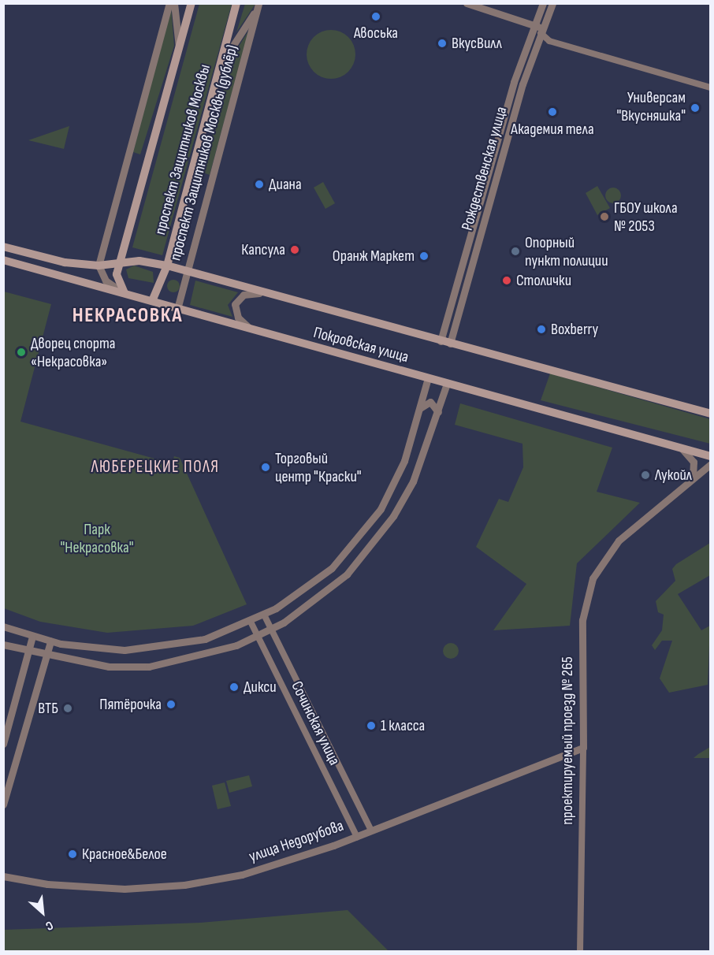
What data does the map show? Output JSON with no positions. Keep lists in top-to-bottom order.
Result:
{
  "streets": {
    "main road": ["проспект Защитников Москвы", "Покровская улица"],
    "street": [
      "проспект Защитников Москвы (дублёр)",
      "Рождественская улица",
      "Сочинская улица",
      "проектируемый проезд № 265",
      "улица Недорубова"
    ]
  },
  "crossings": [
    ["проспект Защитников Москвы", "Покровская улица"],
    ["проспект Защитников Москвы (дублёр)", "Покровская улица"],
    ["Рождественская улица", "Покровская улица"],
    ["Сочинская улица", "улица Недорубова"],
    ["проектируемый проезд № 265", "улица Недорубова"]
  ],
  "districts": ["НЕКРАСОВКА", "ЛЮБЕРЕЦКИЕ ПОЛЯ"],
  "parks": ["Парк \"Некрасовка\""],
  "places": [
    "Авоська",
    "ВкусВилл",
    "Универсам \"Вкусняшка\"",
    "Академия тела",
    "Диана",
    "ГБОУ школа № 2053",
    "Капсула",
    "Опорный пункт полиции",
    "Оранж Маркет",
    "Столички",
    "Boxberry",
    "Дворец спорта «Некрасовка»",
    "Торговый центр \"Краски\"",
    "Лукойл",
    "Дикси",
    "Пятёрочка",
    "ВТБ",
    "1 класса",
    "Красное&Белое"
  ],
  "north": "bottom right"
}
